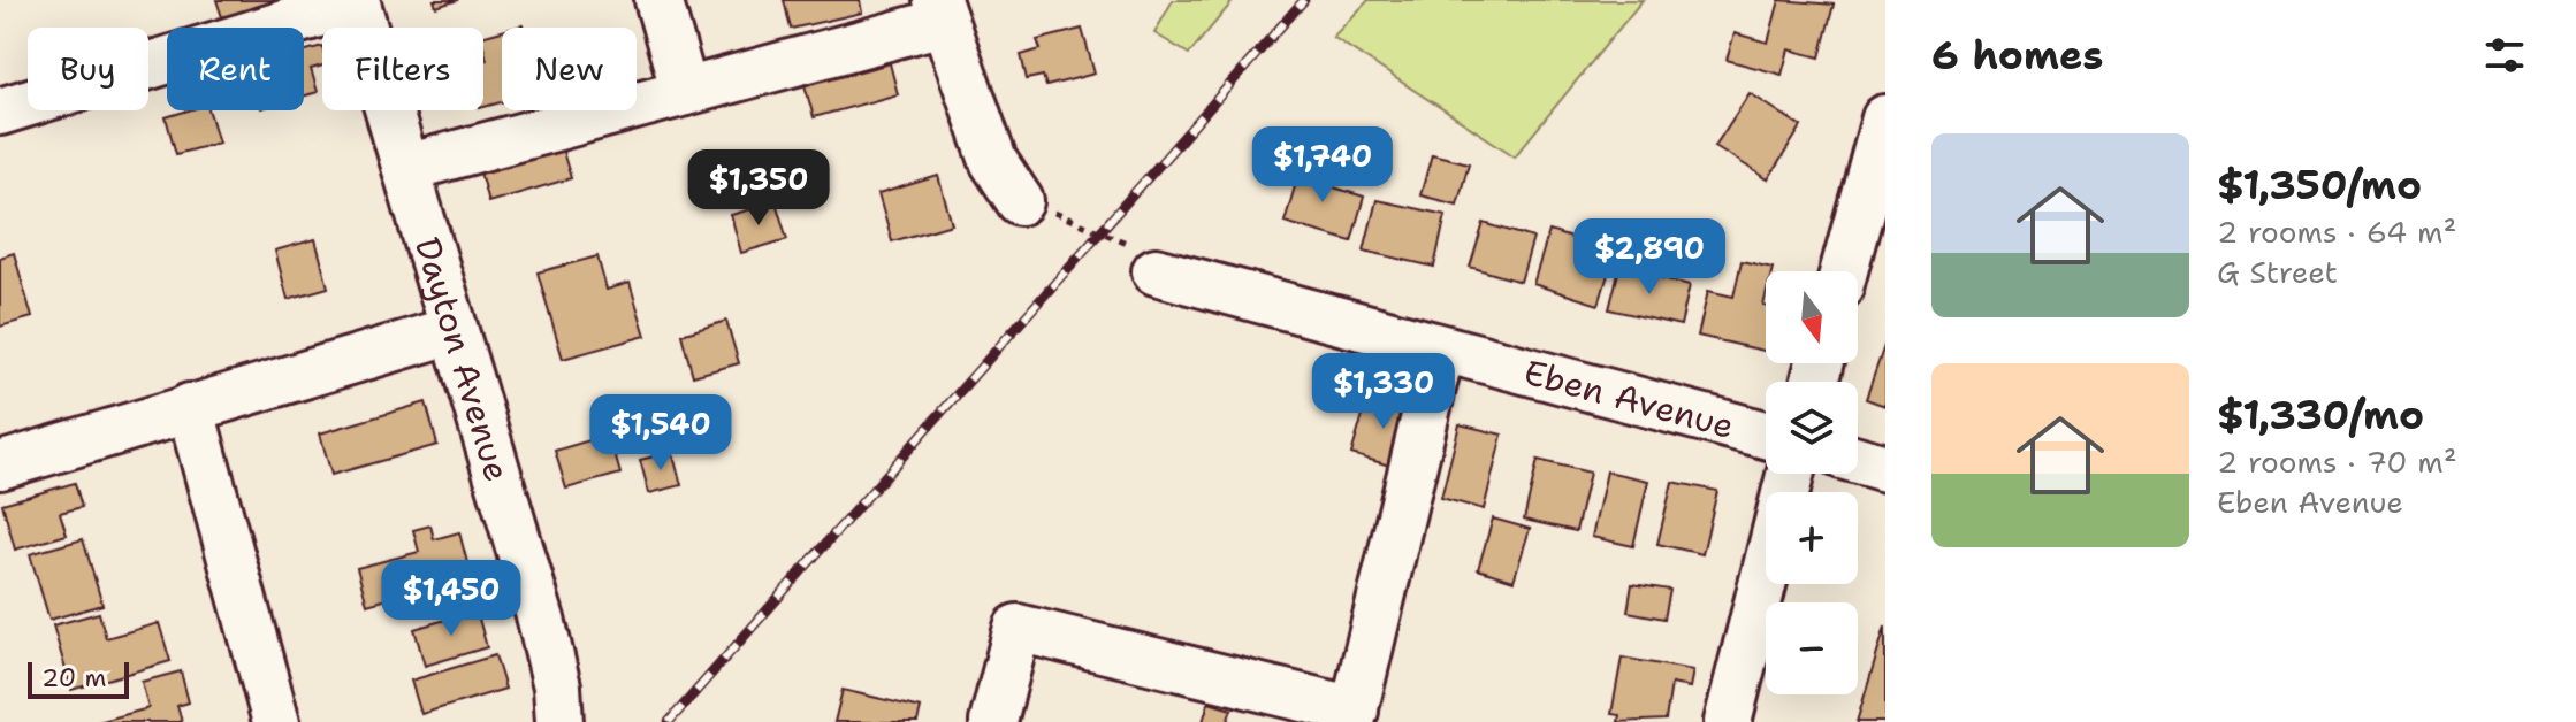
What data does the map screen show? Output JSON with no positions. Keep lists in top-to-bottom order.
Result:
{
  "streets": {
    "street": ["Dayton Avenue", "Eben Avenue"]
  },
  "scale_bar": "20 m",
  "north": "bottom",
  "page": {
    "heading": "6 homes",
    "chip": [
      "Buy",
      "Rent",
      "Filters",
      "New"
    ],
    "list": [
      {
        "name": "$1,350/mo",
        "note": "2 rooms · 64 m² · G Street"
      },
      {
        "name": "$1,330/mo",
        "note": "2 rooms · 70 m² · Eben Avenue"
      }
    ],
    "price": [
      "$1,740",
      "$1,350",
      "$2,890",
      "$1,330",
      "$1,540",
      "$1,450"
    ],
    "map_buttons": ["+", "−"],
    "scale": "20 m"
  }
}
